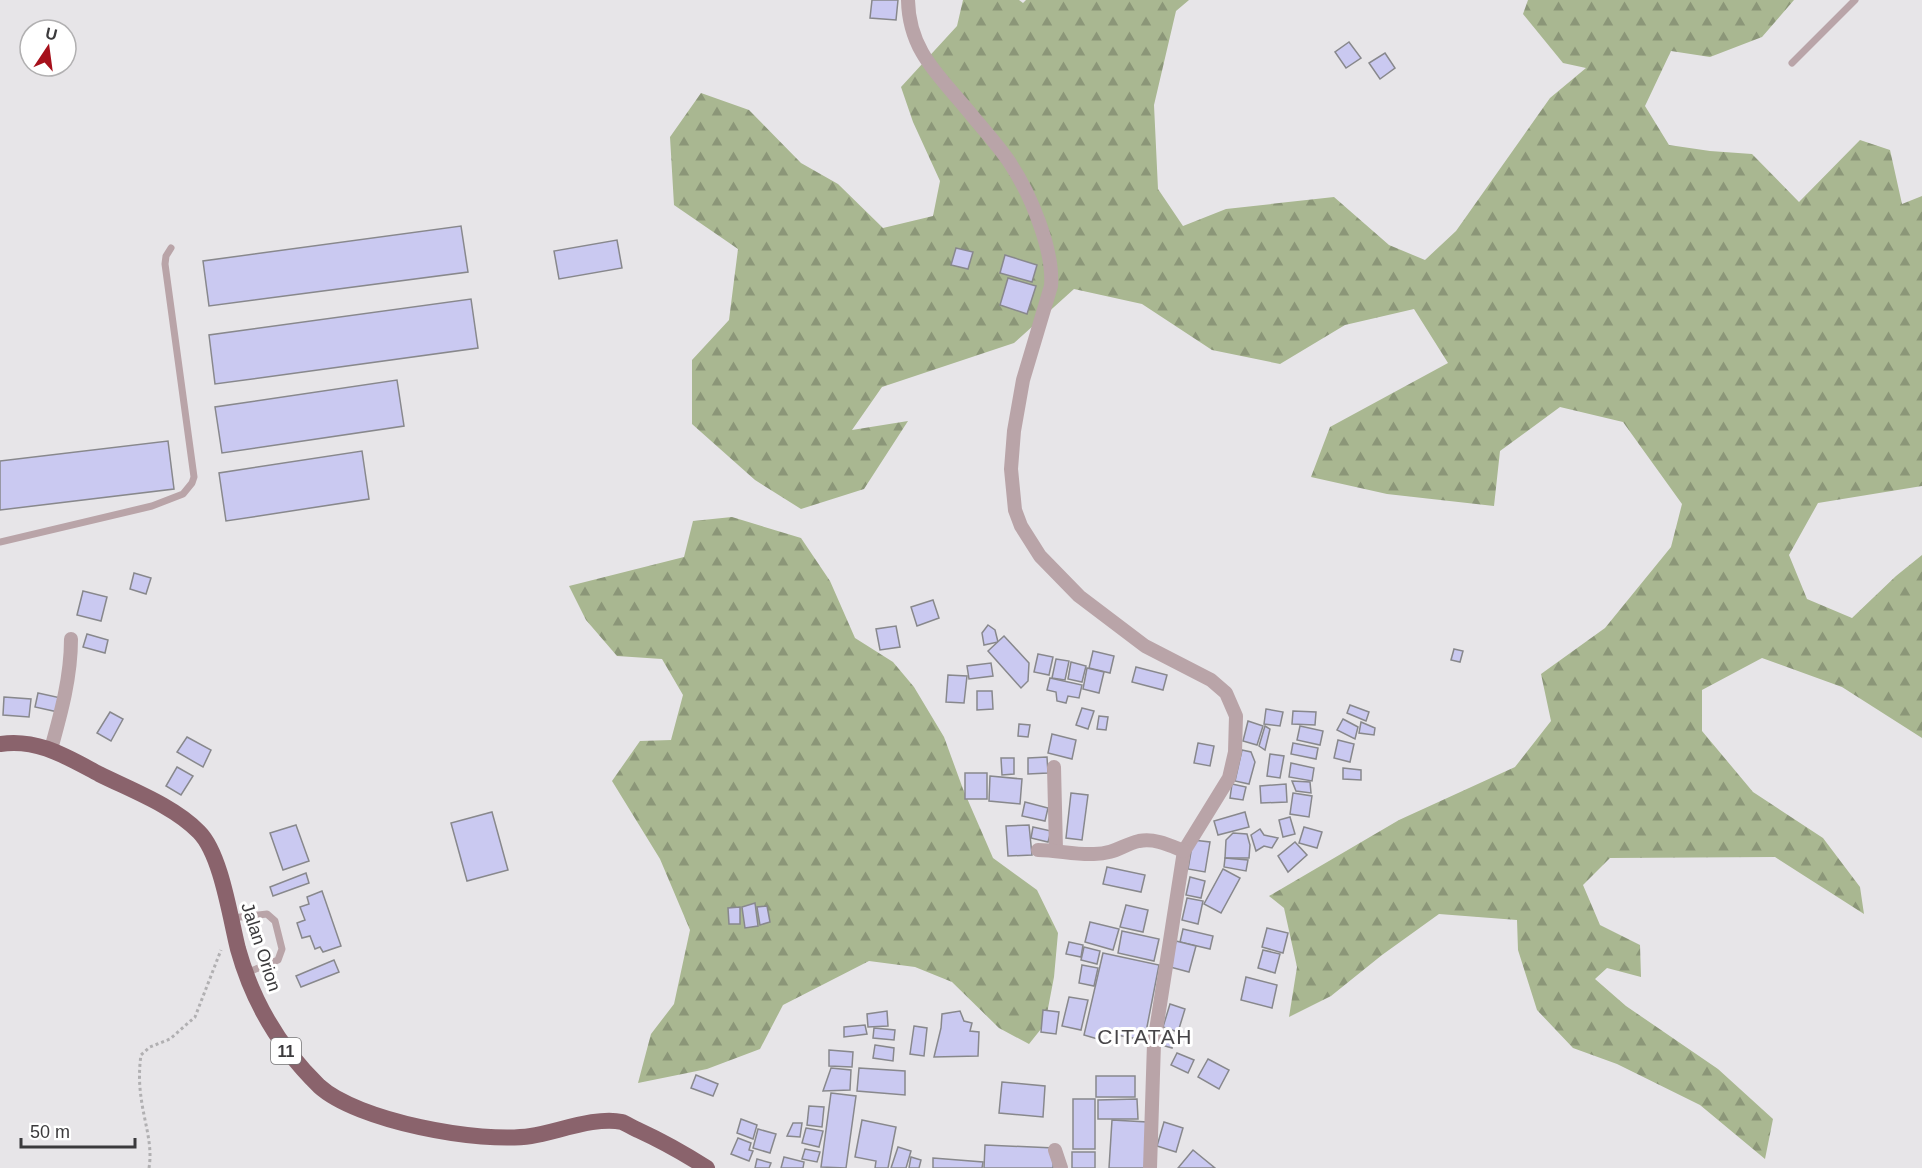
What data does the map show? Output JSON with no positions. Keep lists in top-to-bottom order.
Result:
{
  "streets": {
    "highway": ["Jalan Orion", "11"]
  },
  "districts": ["CITATAH"],
  "scale_bar": "50 m",
  "north": "top"
}
